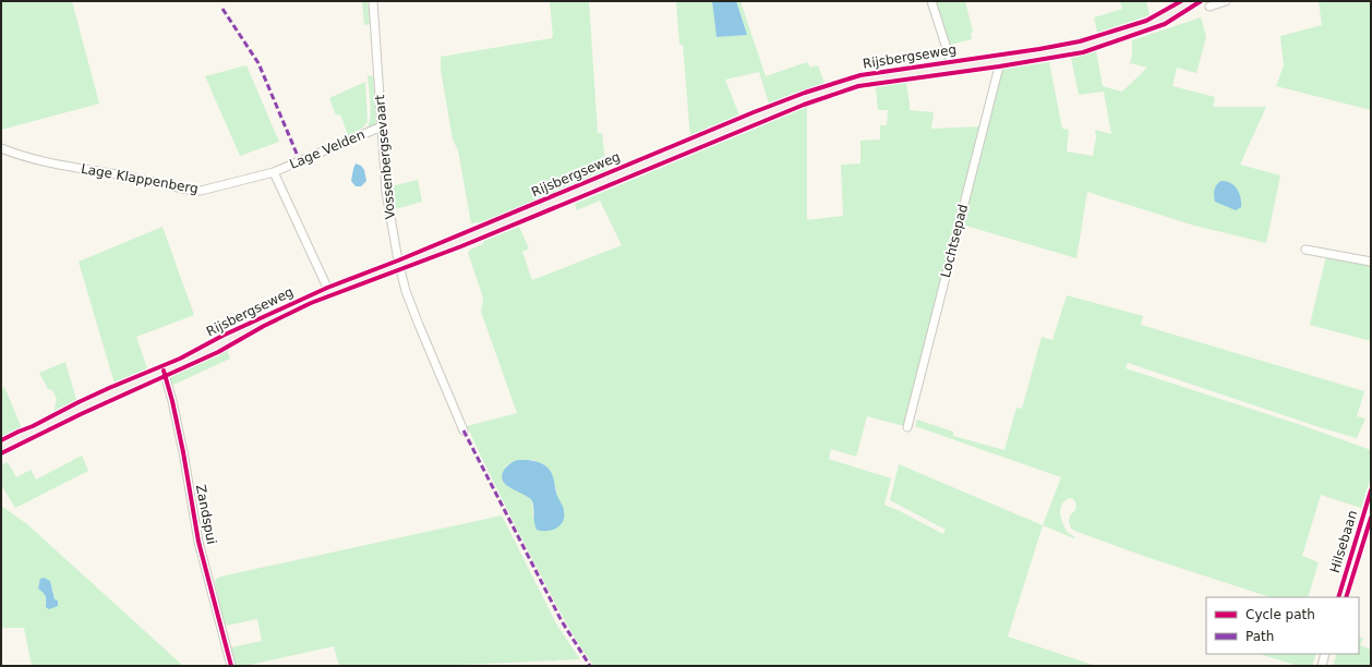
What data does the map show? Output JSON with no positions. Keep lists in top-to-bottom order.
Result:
{
  "streets": {
    "main road": ["Rijsbergseweg"],
    "street": [
      "Lage Velden",
      "Vossenbergsevaart",
      "Lage Klappenberg",
      "Lochtsepad",
      "Zandspui",
      "Hilsebaan"
    ]
  },
  "crossings": [
    ["Rijsbergseweg", "Vossenbergsevaart"],
    ["Rijsbergseweg", "Lochtsepad"],
    ["Rijsbergseweg", "Zandspui"],
    ["Lage Velden", "Vossenbergsevaart"],
    ["Lage Velden", "Lage Klappenberg"]
  ],
  "legend": ["Cycle path", "Path"]
}
